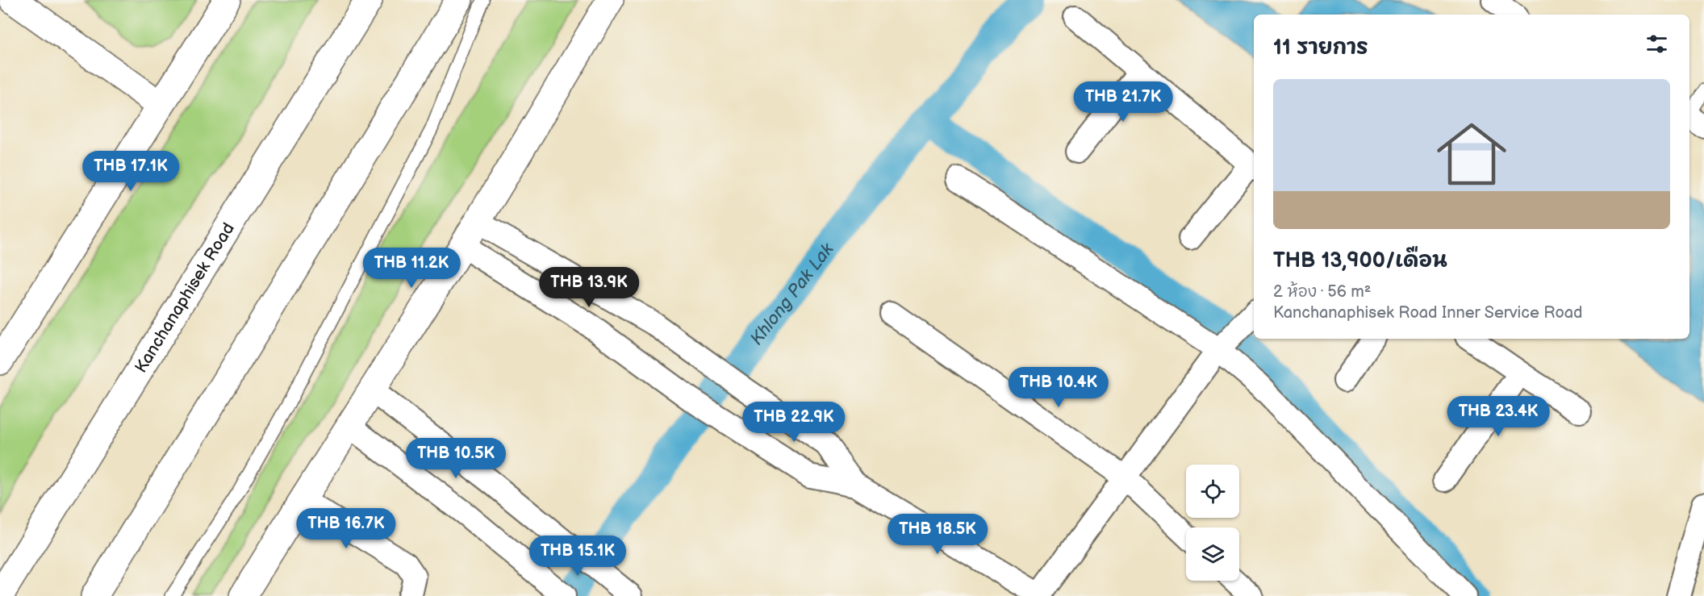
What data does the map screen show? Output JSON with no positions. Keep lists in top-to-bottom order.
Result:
{
  "streets": {
    "main road": ["Kanchanaphisek Road"]
  },
  "water": ["Khlong Pak Lak"],
  "page": {
    "heading": "11 รายการ",
    "list": [
      {
        "name": "THB 13,900/เดือน",
        "note": "2 ห้อง · 56 m² · Kanchanaphisek Road Inner Service Road"
      }
    ],
    "price": [
      "THB 21.7K",
      "THB 17.1K",
      "THB 11.2K",
      "THB 13.9K",
      "THB 10.4K",
      "THB 23.4K",
      "THB 22.9K",
      "THB 10.5K",
      "THB 16.7K",
      "THB 18.5K",
      "THB 15.1K"
    ]
  }
}
